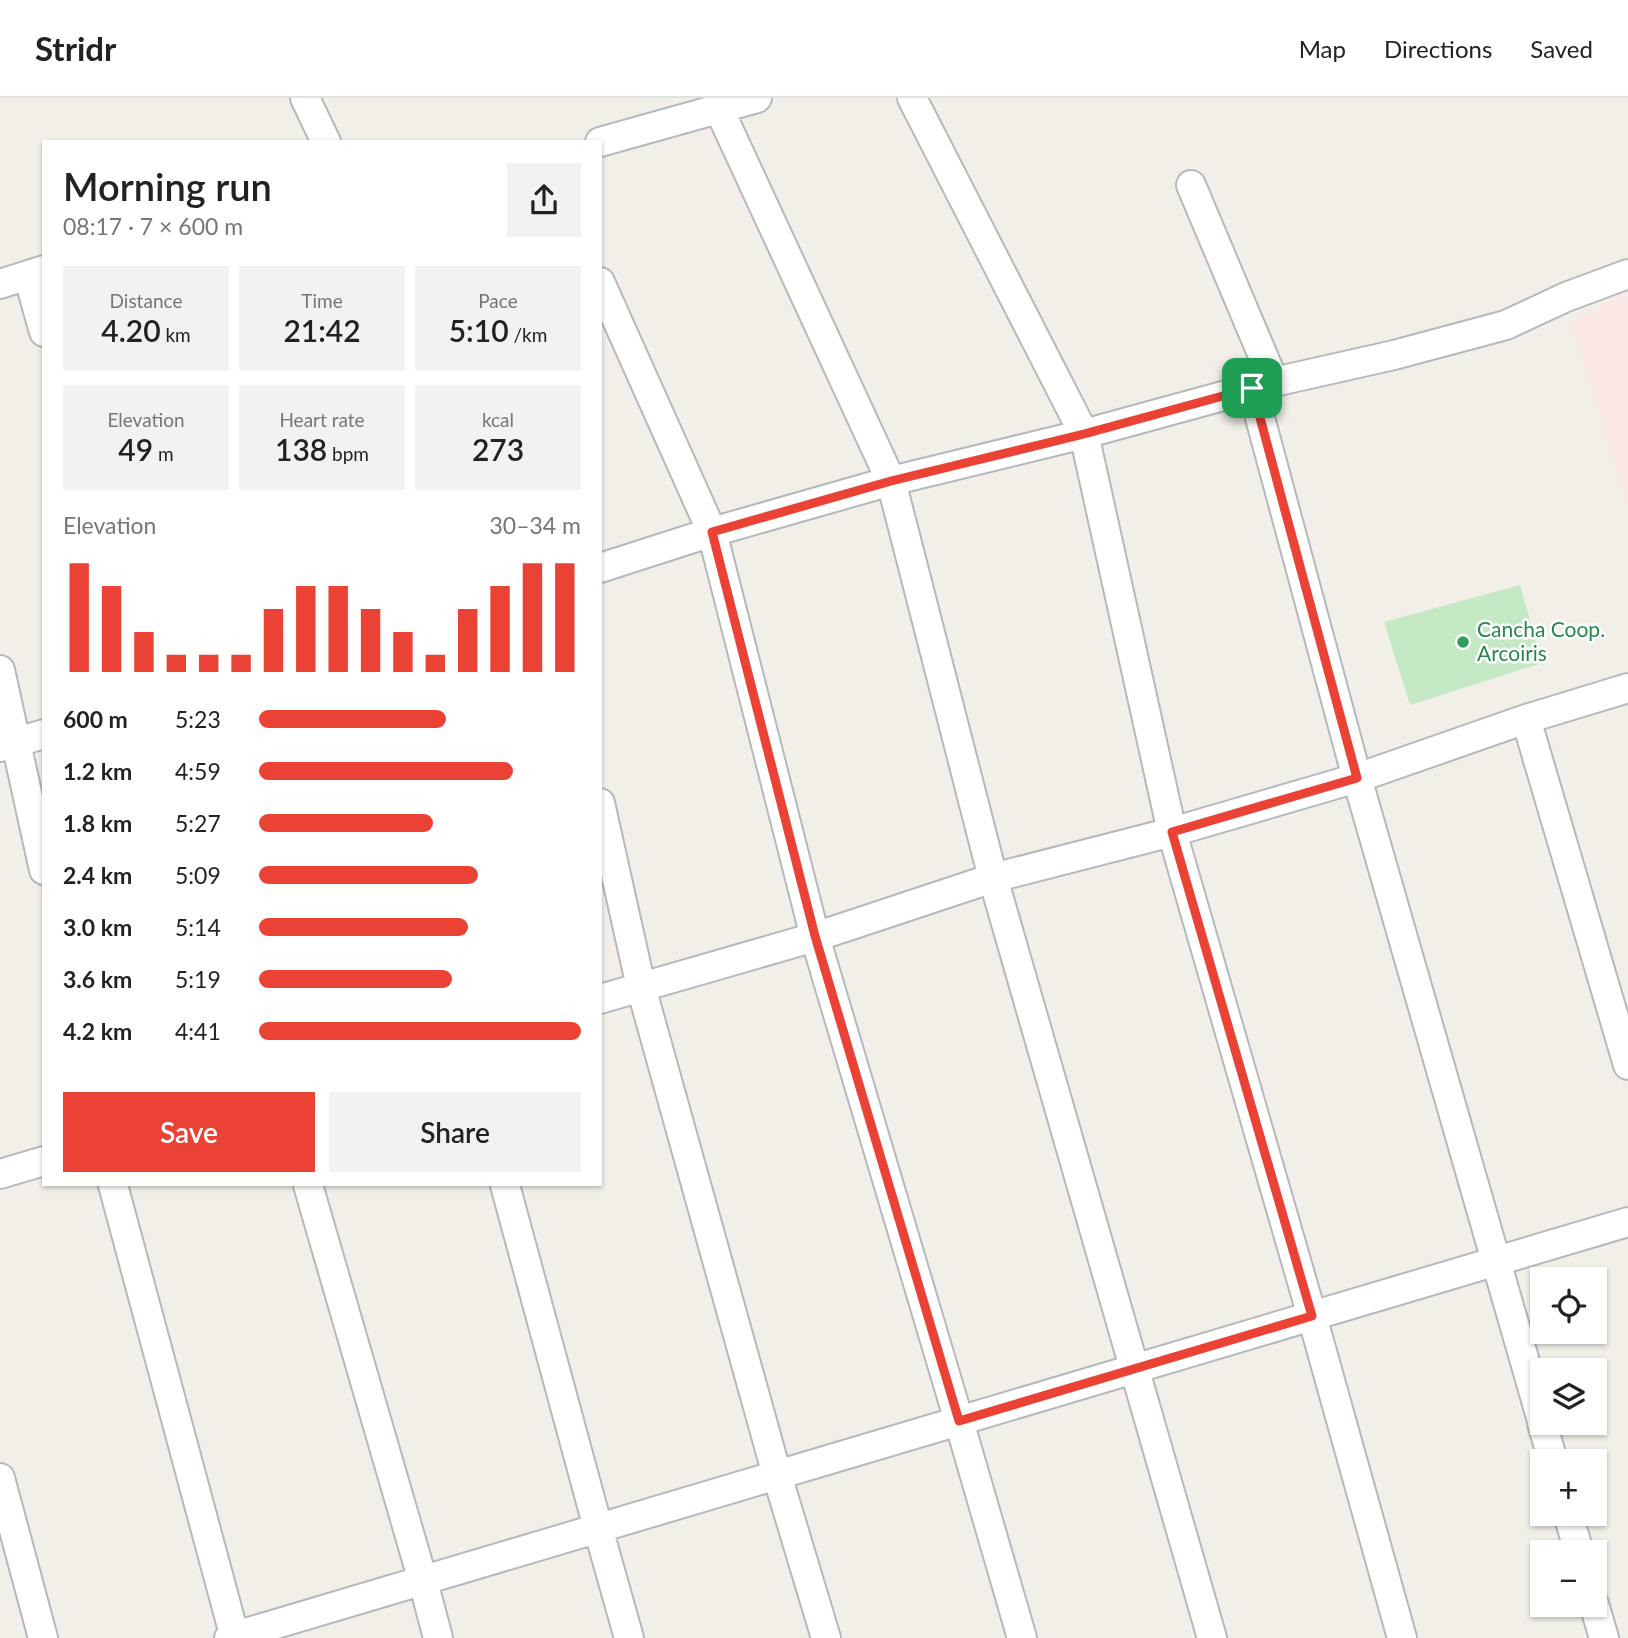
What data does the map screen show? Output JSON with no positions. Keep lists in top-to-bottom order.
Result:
{
  "places": ["Cancha Coop. Arcoiris"],
  "page": {
    "header": "Stridr",
    "nav": ["Map", "Directions", "Saved"],
    "heading": ["Morning run", "08:17 · 7 × 600 m"],
    "stats": [
      ["Distance", "4.20 km"],
      ["Time", "21:42"],
      ["Pace", "5:10 /km"],
      ["Elevation", "49 m"],
      ["Heart rate", "138 bpm"],
      ["kcal", "273"]
    ],
    "chart": ["Elevation", "30–34 m"],
    "list": [
      {
        "name": "600 m",
        "note": "5:23"
      },
      {
        "name": "1.2 km",
        "note": "4:59"
      },
      {
        "name": "1.8 km",
        "note": "5:27"
      },
      {
        "name": "2.4 km",
        "note": "5:09"
      },
      {
        "name": "3.0 km",
        "note": "5:14"
      },
      {
        "name": "3.6 km",
        "note": "5:19"
      },
      {
        "name": "4.2 km",
        "note": "4:41"
      }
    ],
    "buttons": ["Save", "Share"],
    "map_buttons": ["+", "−"]
  }
}
